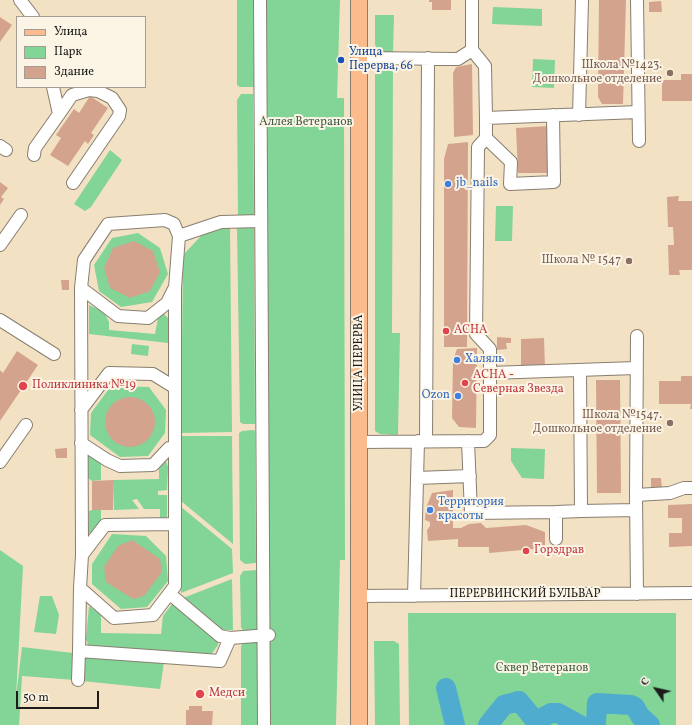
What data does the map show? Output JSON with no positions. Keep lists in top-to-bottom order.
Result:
{
  "streets": {
    "main road": ["УЛИЦА ПЕРЕРВА"],
    "street": ["ПЕРЕРВИНСКИЙ БУЛЬВАР"]
  },
  "crossings": [
    ["УЛИЦА ПЕРЕРВА", "ПЕРЕРВИНСКИЙ БУЛЬВАР"]
  ],
  "parks": ["Аллея Ветеранов", "Сквер Ветеранов"],
  "places": [
    "Улица Перерва, 66",
    "Школа №1423. Дошкольное отделение",
    "jb_nails",
    "Школа № 1547",
    "АСНА",
    "Халяль",
    "АСНА - Северная Звезда",
    "Поликлиника №19",
    "Ozon",
    "Школа №1547. Дошкольное отделение",
    "Территория красоты",
    "Горздрав",
    "Медси"
  ],
  "legend": ["Улица", "Парк", "Здание"],
  "scale_bar": "50 m",
  "north": "top left"
}
